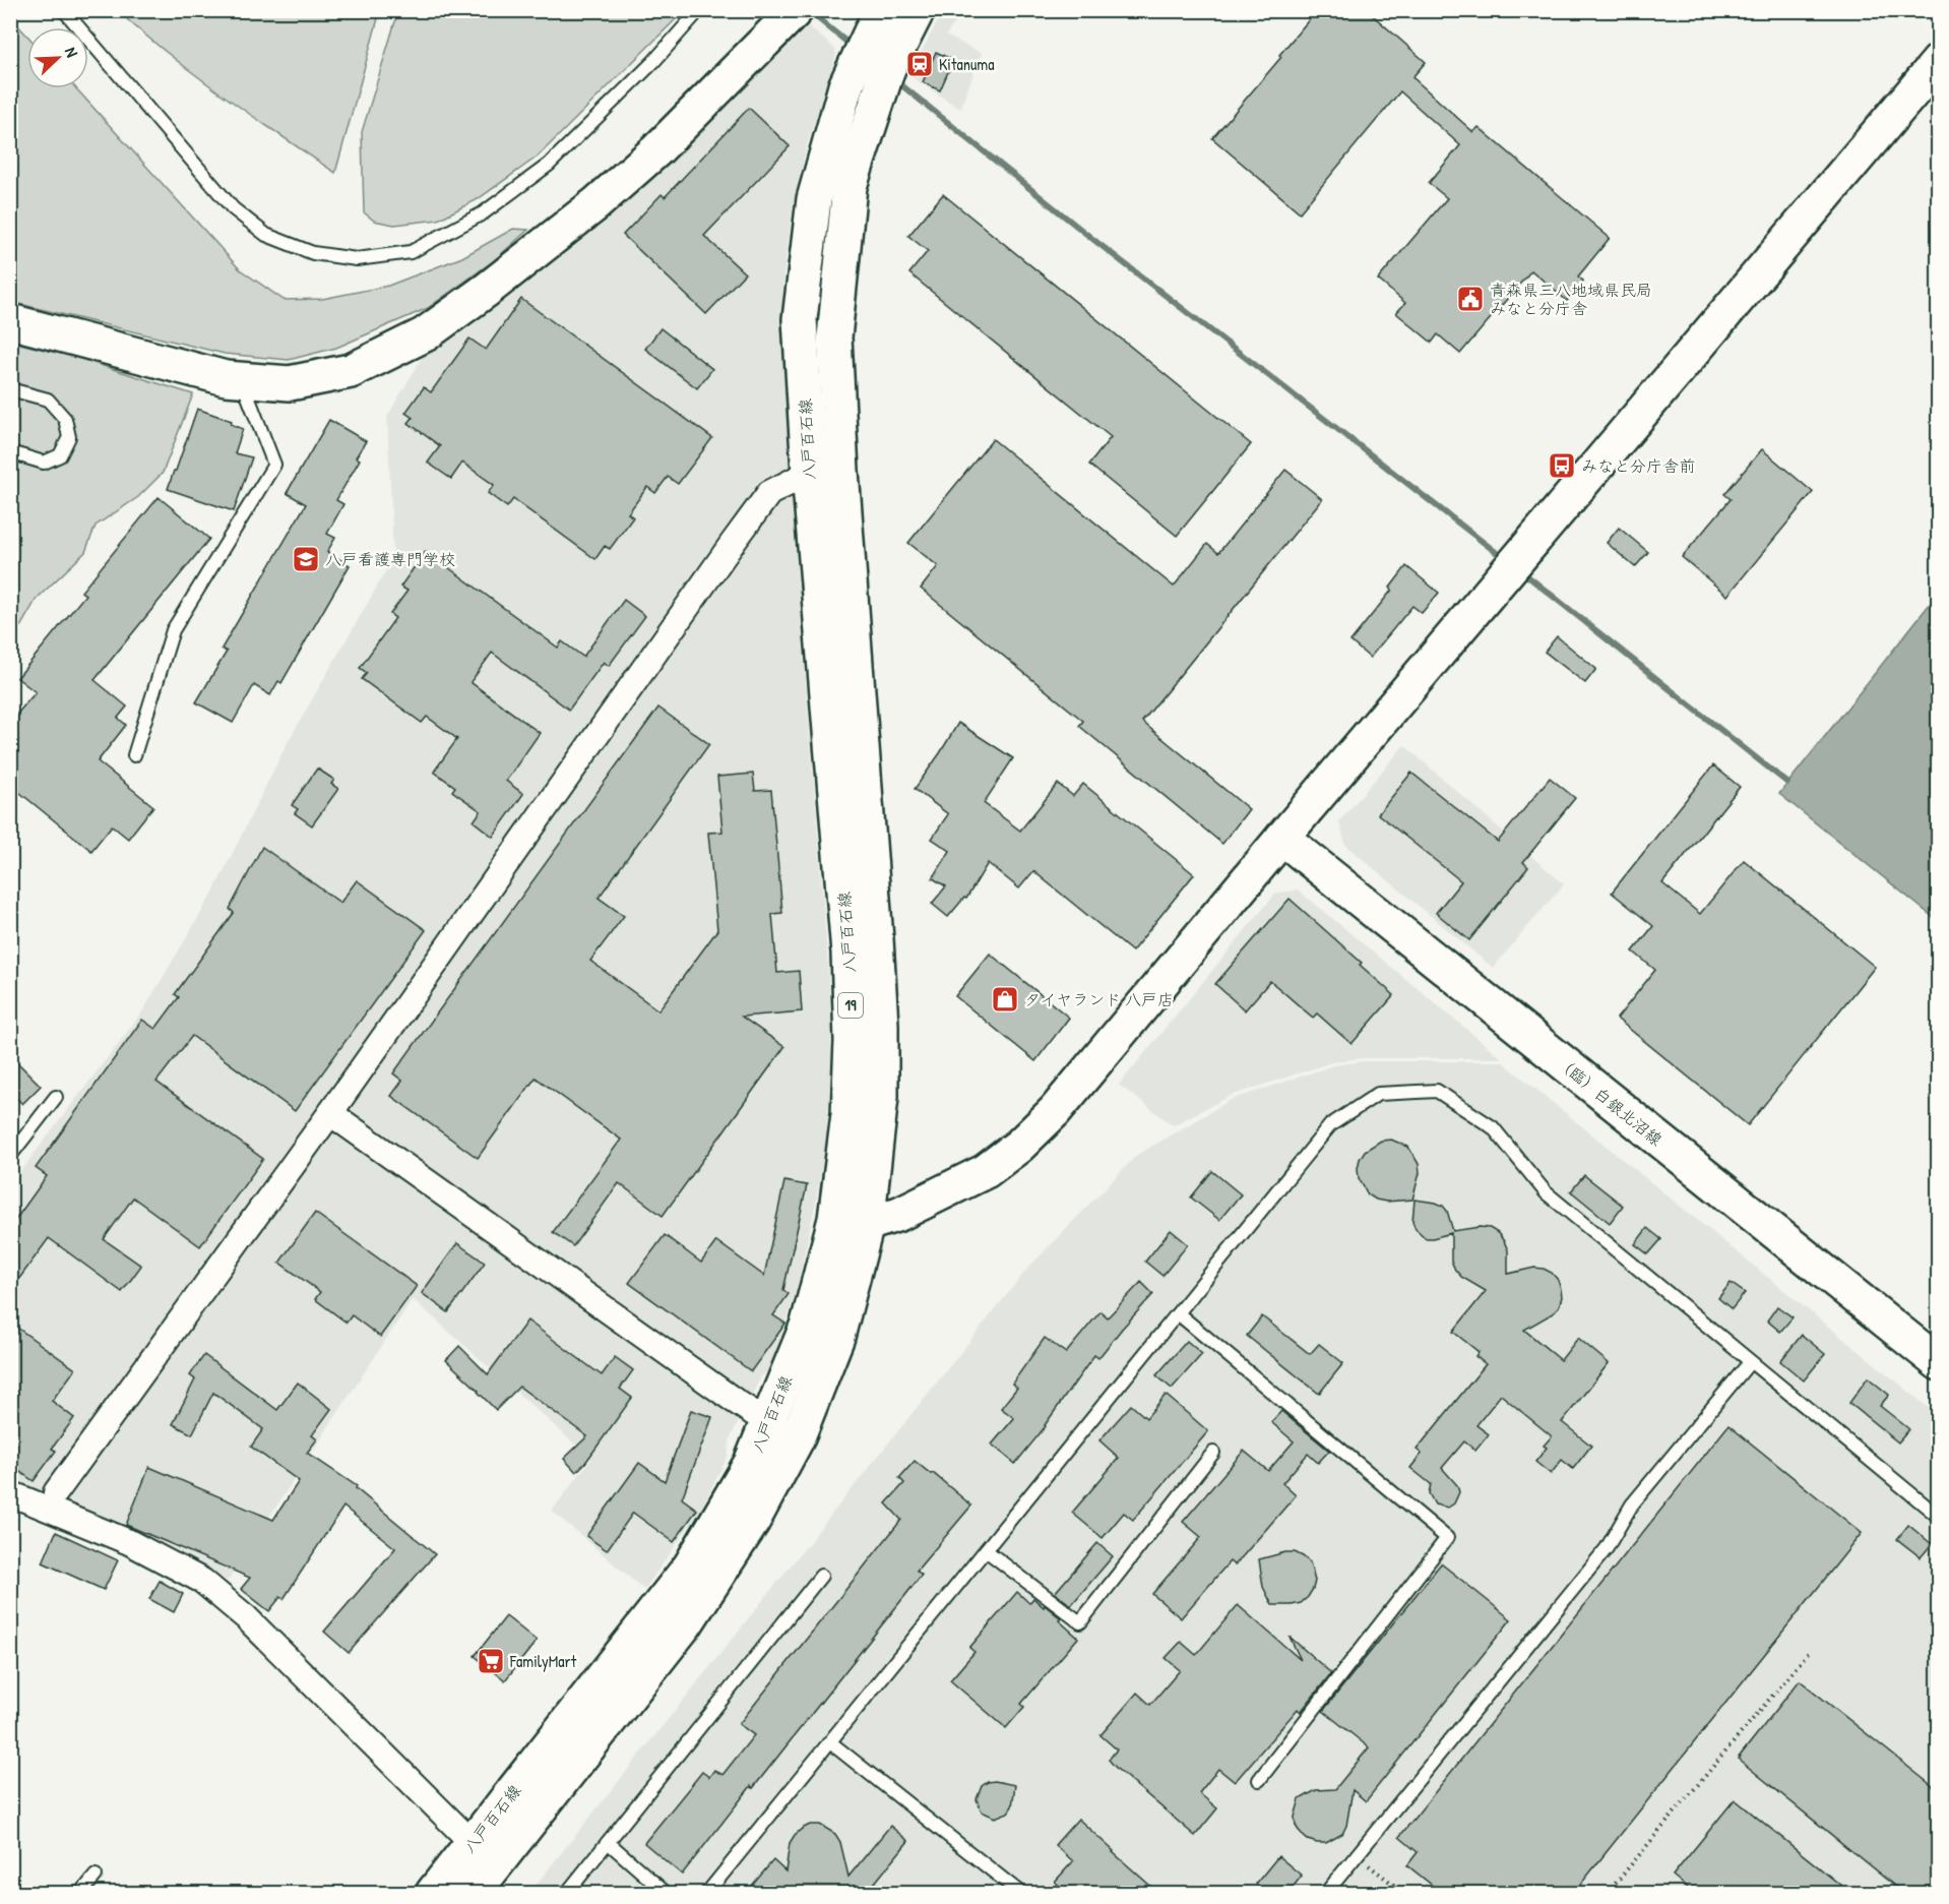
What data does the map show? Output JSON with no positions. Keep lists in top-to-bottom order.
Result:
{
  "streets": {
    "main road": ["八戸百石線", "19", "（臨）白銀北沼線"]
  },
  "places": {
    "station": ["Kitanuma"],
    "public building": ["青森県三八地域県民局 みなと分庁舎"],
    "bus stop": ["みなと分庁舎前"],
    "school or university": ["八戸看護専門学校"],
    "shop": ["タイヤランド 八戸店"],
    "supermarket": ["FamilyMart"]
  },
  "north": "top right"
}
